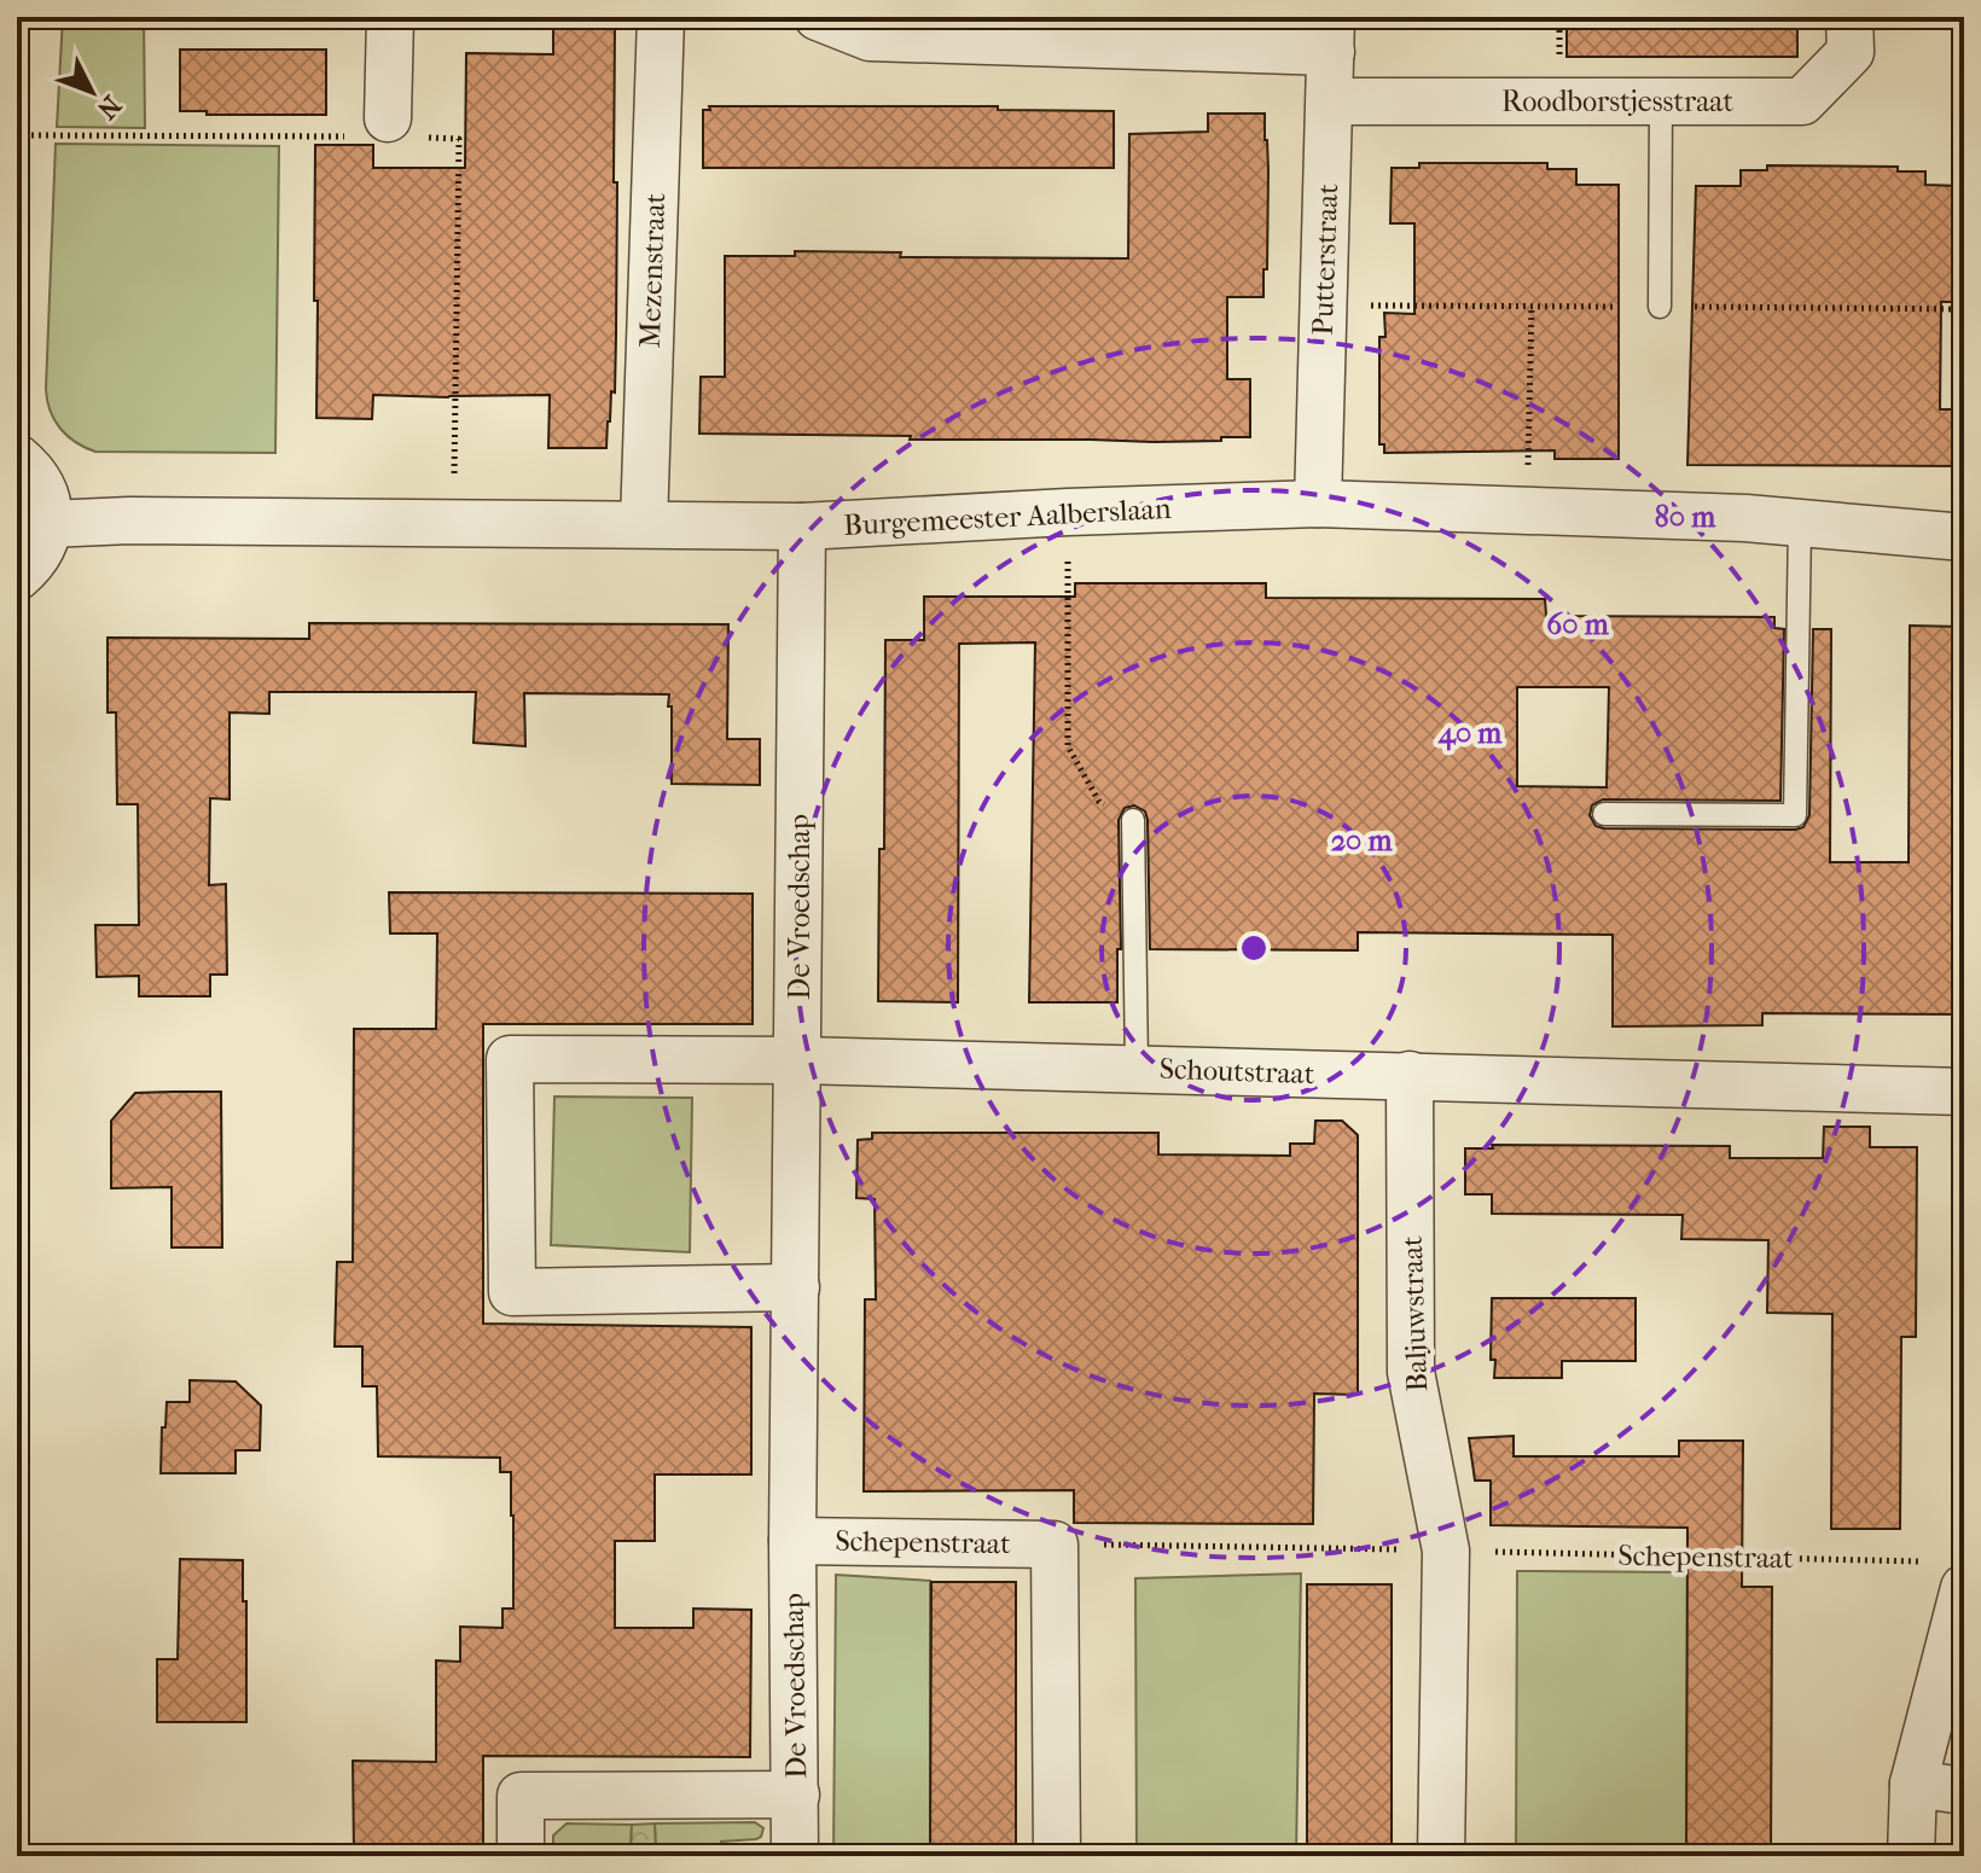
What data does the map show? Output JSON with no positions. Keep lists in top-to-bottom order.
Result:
{
  "streets": {
    "street": [
      "Roodborstjesstraat",
      "Putterstraat",
      "Mezenstraat",
      "Burgemeester Aalberslaan",
      "De Vroedschap",
      "Schoutstraat",
      "Baljuwstraat",
      "Schepenstraat"
    ]
  },
  "crossings": [
    ["Roodborstjesstraat", "Putterstraat"],
    ["Putterstraat", "Burgemeester Aalberslaan"],
    ["Mezenstraat", "Burgemeester Aalberslaan"],
    ["Burgemeester Aalberslaan", "De Vroedschap"],
    ["De Vroedschap", "Schoutstraat"],
    ["De Vroedschap", "Schepenstraat"],
    ["Schoutstraat", "Baljuwstraat"],
    ["Baljuwstraat", "Schepenstraat"]
  ],
  "north": "bottom right",
  "rings": [
    "80 m",
    "60 m",
    "40 m",
    "20 m"
  ]
}
